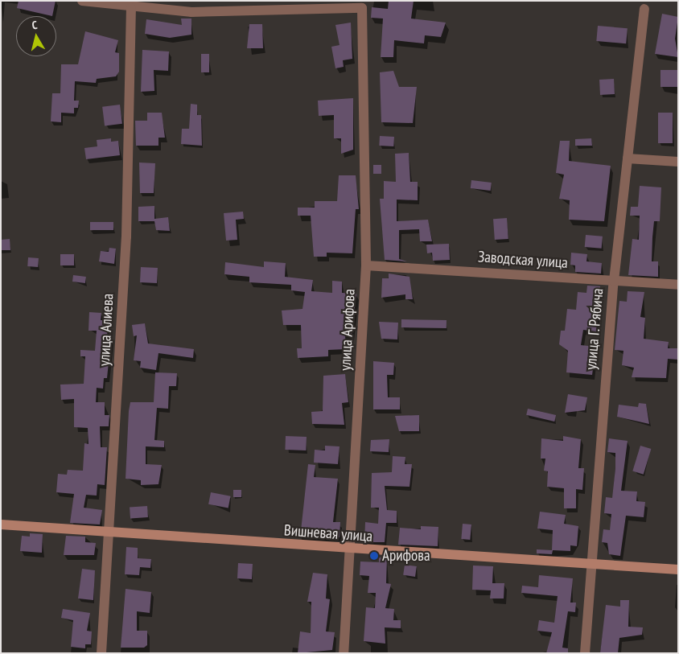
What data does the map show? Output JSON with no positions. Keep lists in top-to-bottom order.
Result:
{
  "streets": {
    "street": [
      "Заводская улица",
      "улица Г. Рябича",
      "улица Алиева",
      "улица Арифова",
      "Вишневая улица"
    ]
  },
  "crossings": [
    ["Заводская улица", "улица Г. Рябича"],
    ["Заводская улица", "улица Арифова"],
    ["улица Г. Рябича", "Вишневая улица"],
    ["улица Алиева", "Вишневая улица"],
    ["улица Арифова", "Вишневая улица"]
  ],
  "places": ["Арифова"],
  "north": "top"
}
